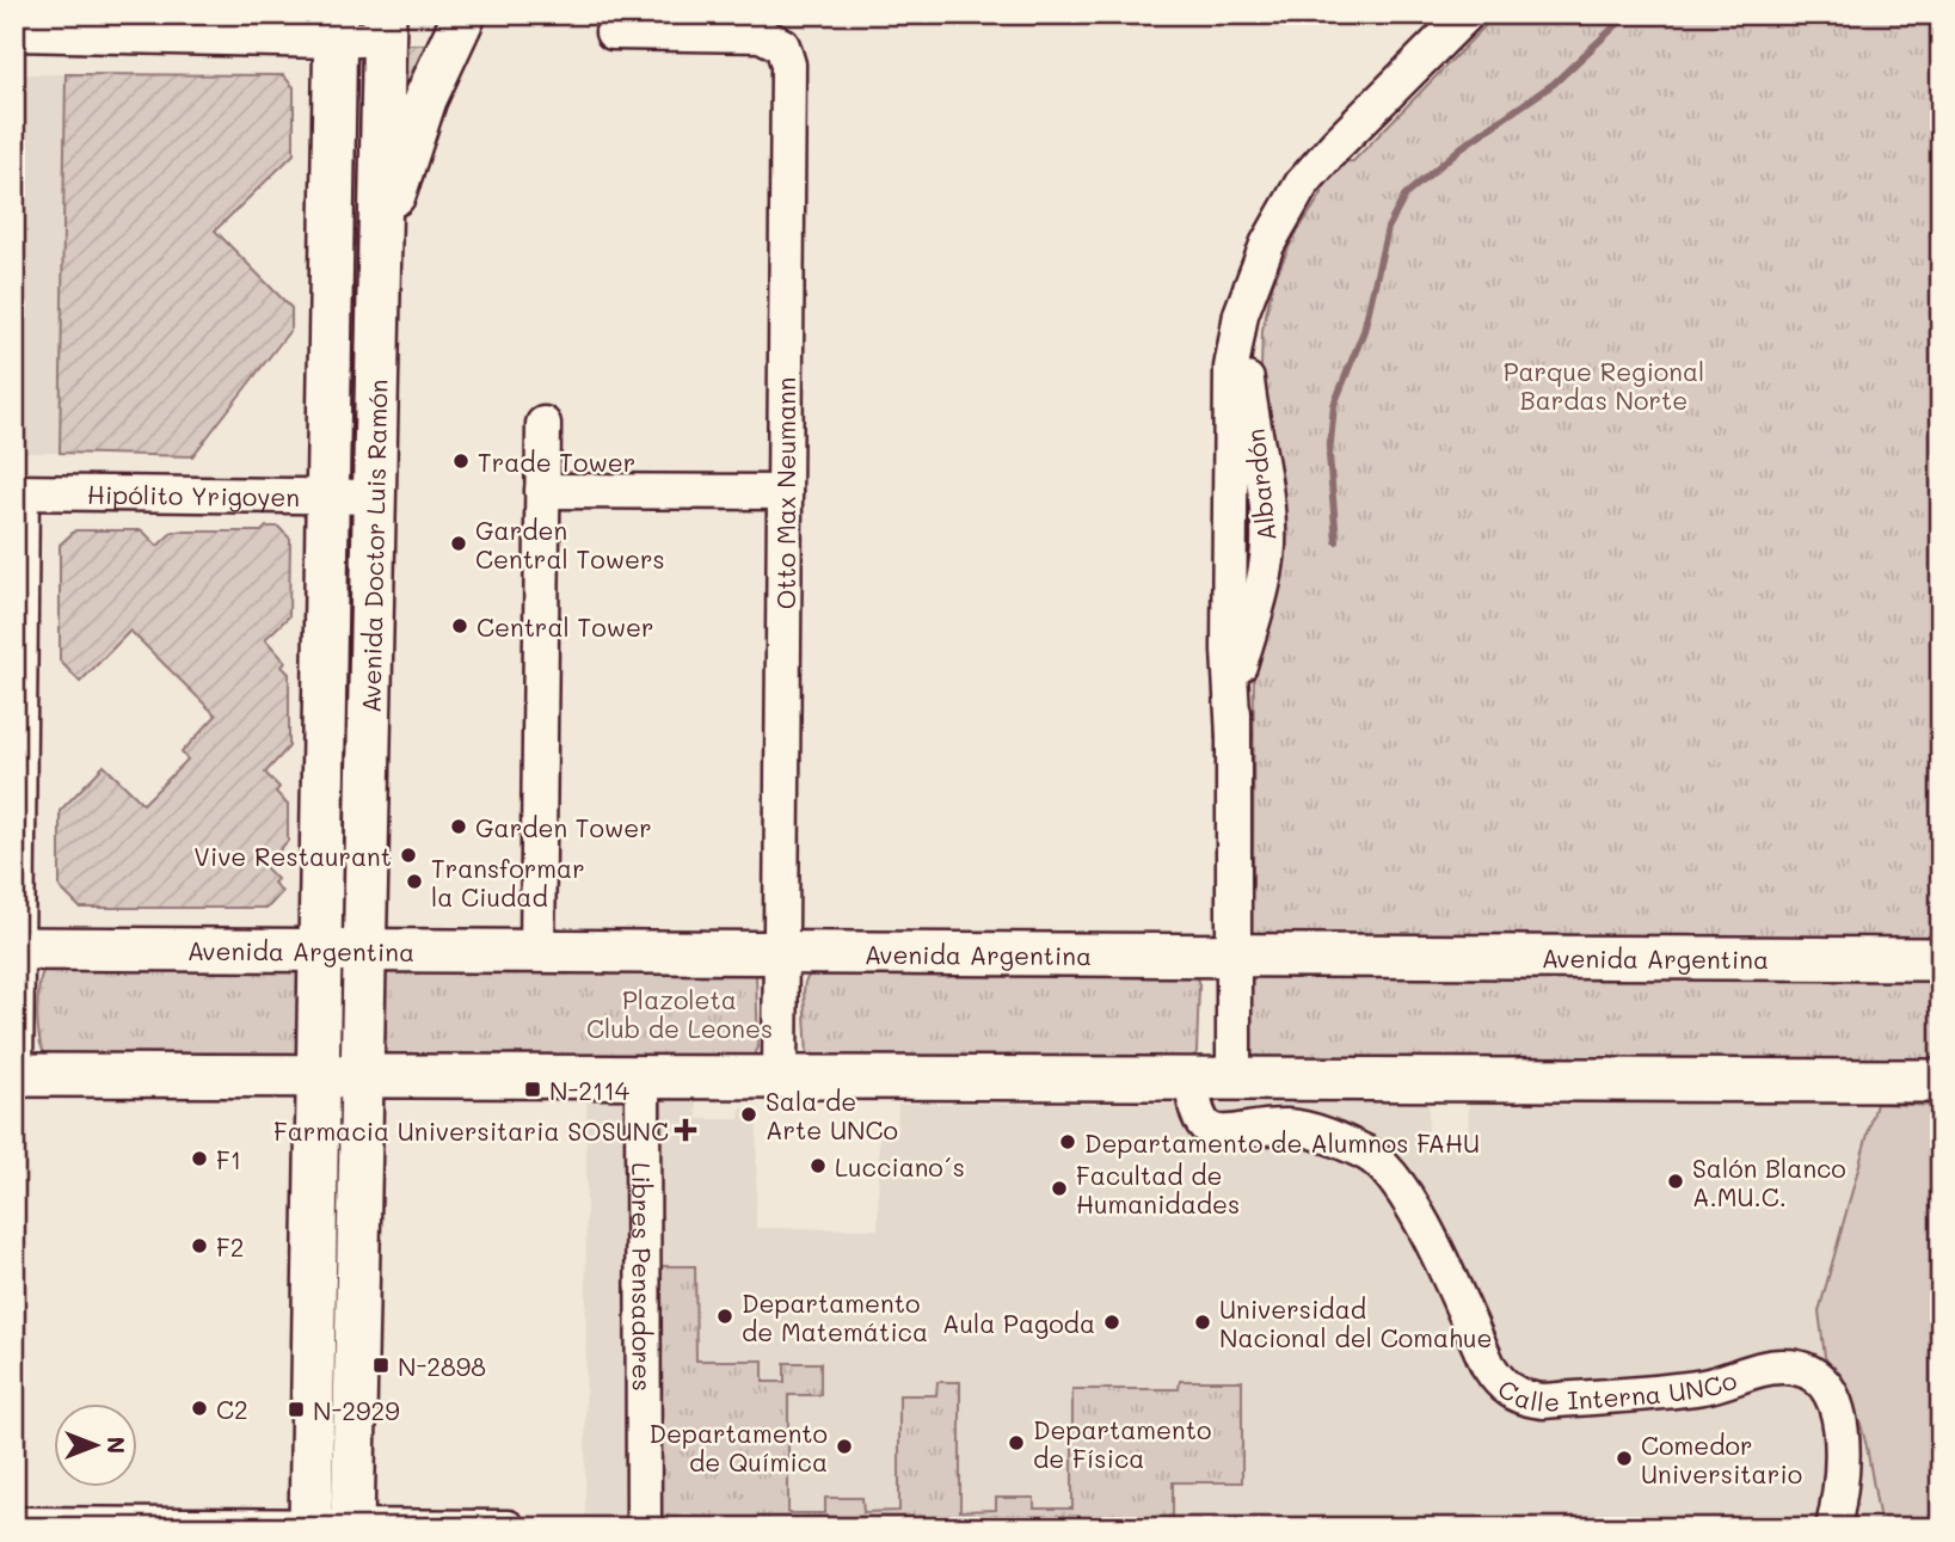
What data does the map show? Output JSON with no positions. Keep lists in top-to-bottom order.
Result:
{
  "streets": {
    "main road": ["Avenida Doctor Luis Ramón", "Avenida Argentina"],
    "street": [
      "Albardón",
      "Otto Max Neumann",
      "Hipólito Yrigoyen",
      "Libres Pensadores",
      "Calle Interna UNCo"
    ]
  },
  "crossings": [
    ["Albardón", "Avenida Argentina"],
    ["Otto Max Neumann", "Avenida Argentina"],
    ["Hipólito Yrigoyen", "Avenida Doctor Luis Ramón"],
    ["Avenida Doctor Luis Ramón", "Avenida Argentina"]
  ],
  "parks": ["Parque Regional Bardas Norte", "Plazoleta Club de Leones"],
  "places": {
    "other": [
      "Trade Tower",
      "Garden Central Towers",
      "Central Tower",
      "Garden Tower",
      "Vive Restaurant",
      "Transformar la Ciudad",
      "Sala de Arte UNCo",
      "Departamento de Alumnos FAHU",
      "F1",
      "Lucciano´s",
      "Salón Blanco A.MU.C.",
      "Facultad de Humanidades",
      "F2",
      "Departamento de Matemática",
      "Aula Pagoda",
      "Universidad Nacional del Comahue",
      "C2",
      "Departamento de Física",
      "Departamento de Química",
      "Comedor Universitario"
    ],
    "transit": ["N-2114", "N-2898", "N-2929"],
    "health": ["Farmacia Universitaria SOSUNC"]
  },
  "north": "right"
}
